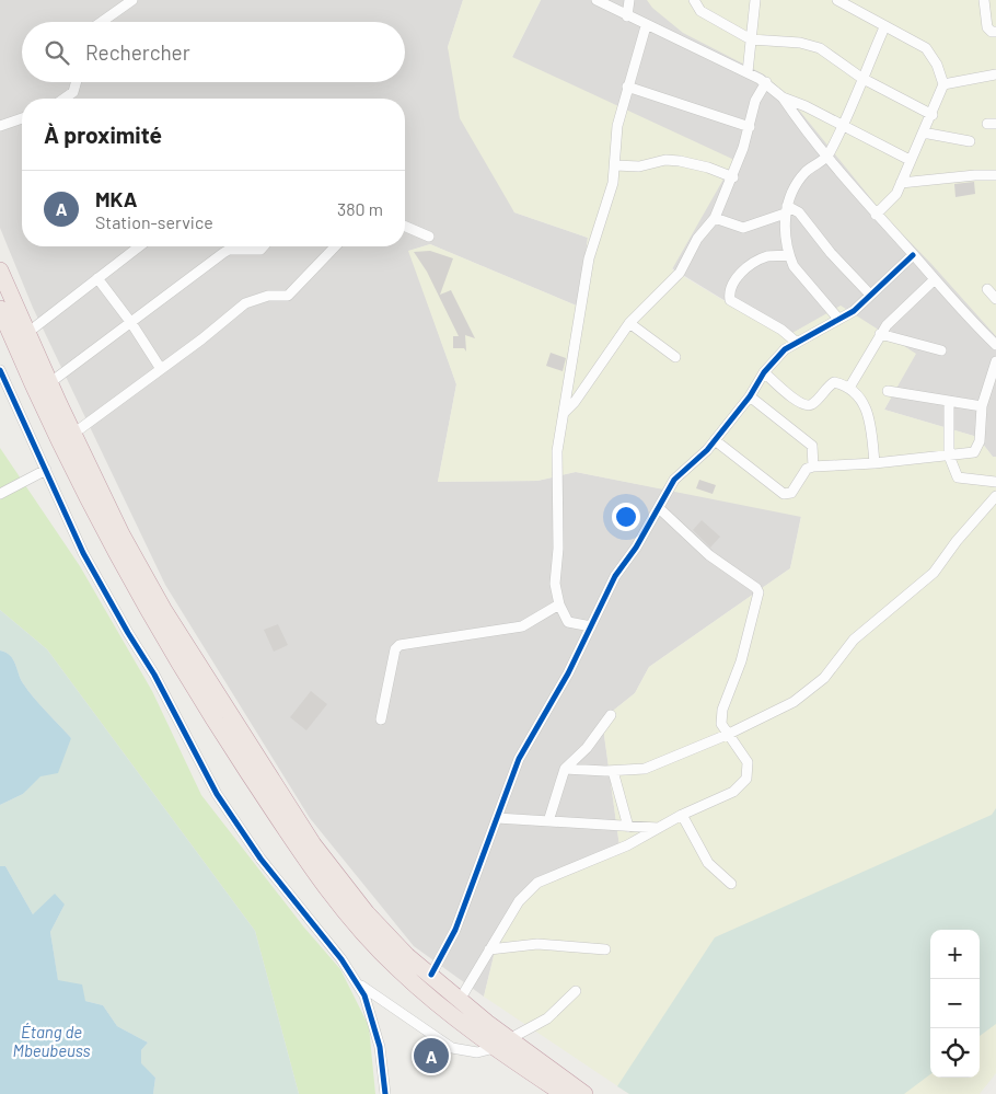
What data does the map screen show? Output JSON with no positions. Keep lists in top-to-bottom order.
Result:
{
  "water": ["Étang de Mbeubeuss"],
  "page": {
    "search": "Rechercher",
    "heading": "À proximité",
    "list": [
      {
        "mark": "A",
        "name": "MKA",
        "note": "Station-service",
        "value": "380 m"
      }
    ],
    "map_buttons": ["+", "−"],
    "pins": "A"
  }
}
